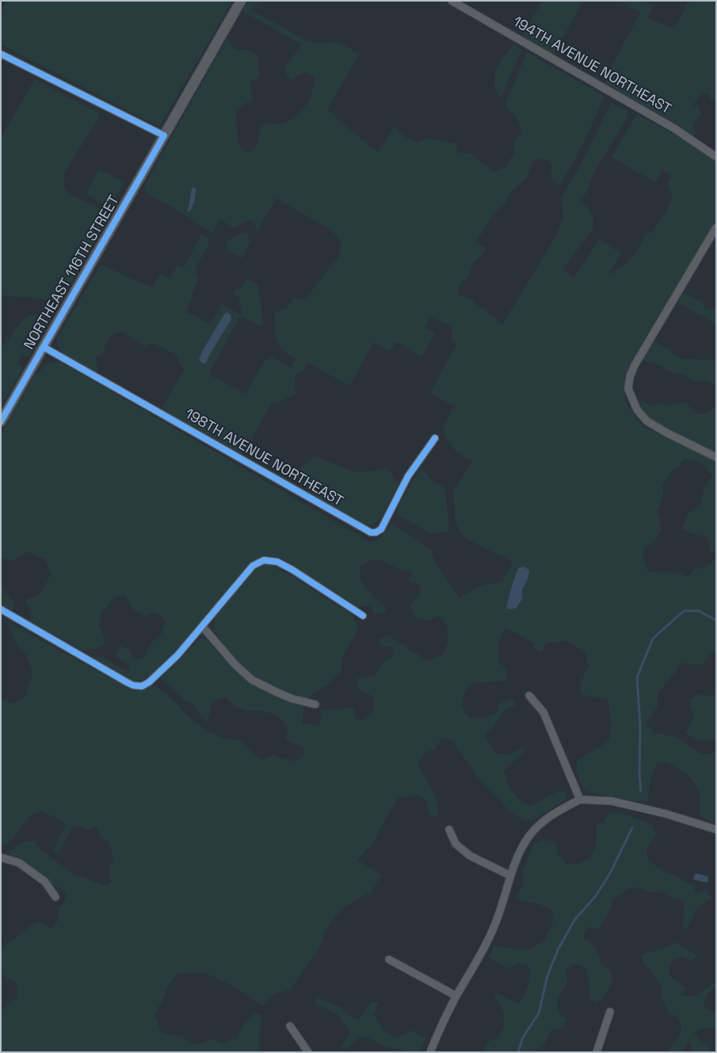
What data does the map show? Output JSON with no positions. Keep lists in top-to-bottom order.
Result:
{
  "streets": {
    "street": ["194TH AVENUE NORTHEAST", "NORTHEAST 116TH STREET", "198TH AVENUE NORTHEAST"]
  },
  "crossings": [
    ["NORTHEAST 116TH STREET", "198TH AVENUE NORTHEAST"]
  ]
}
